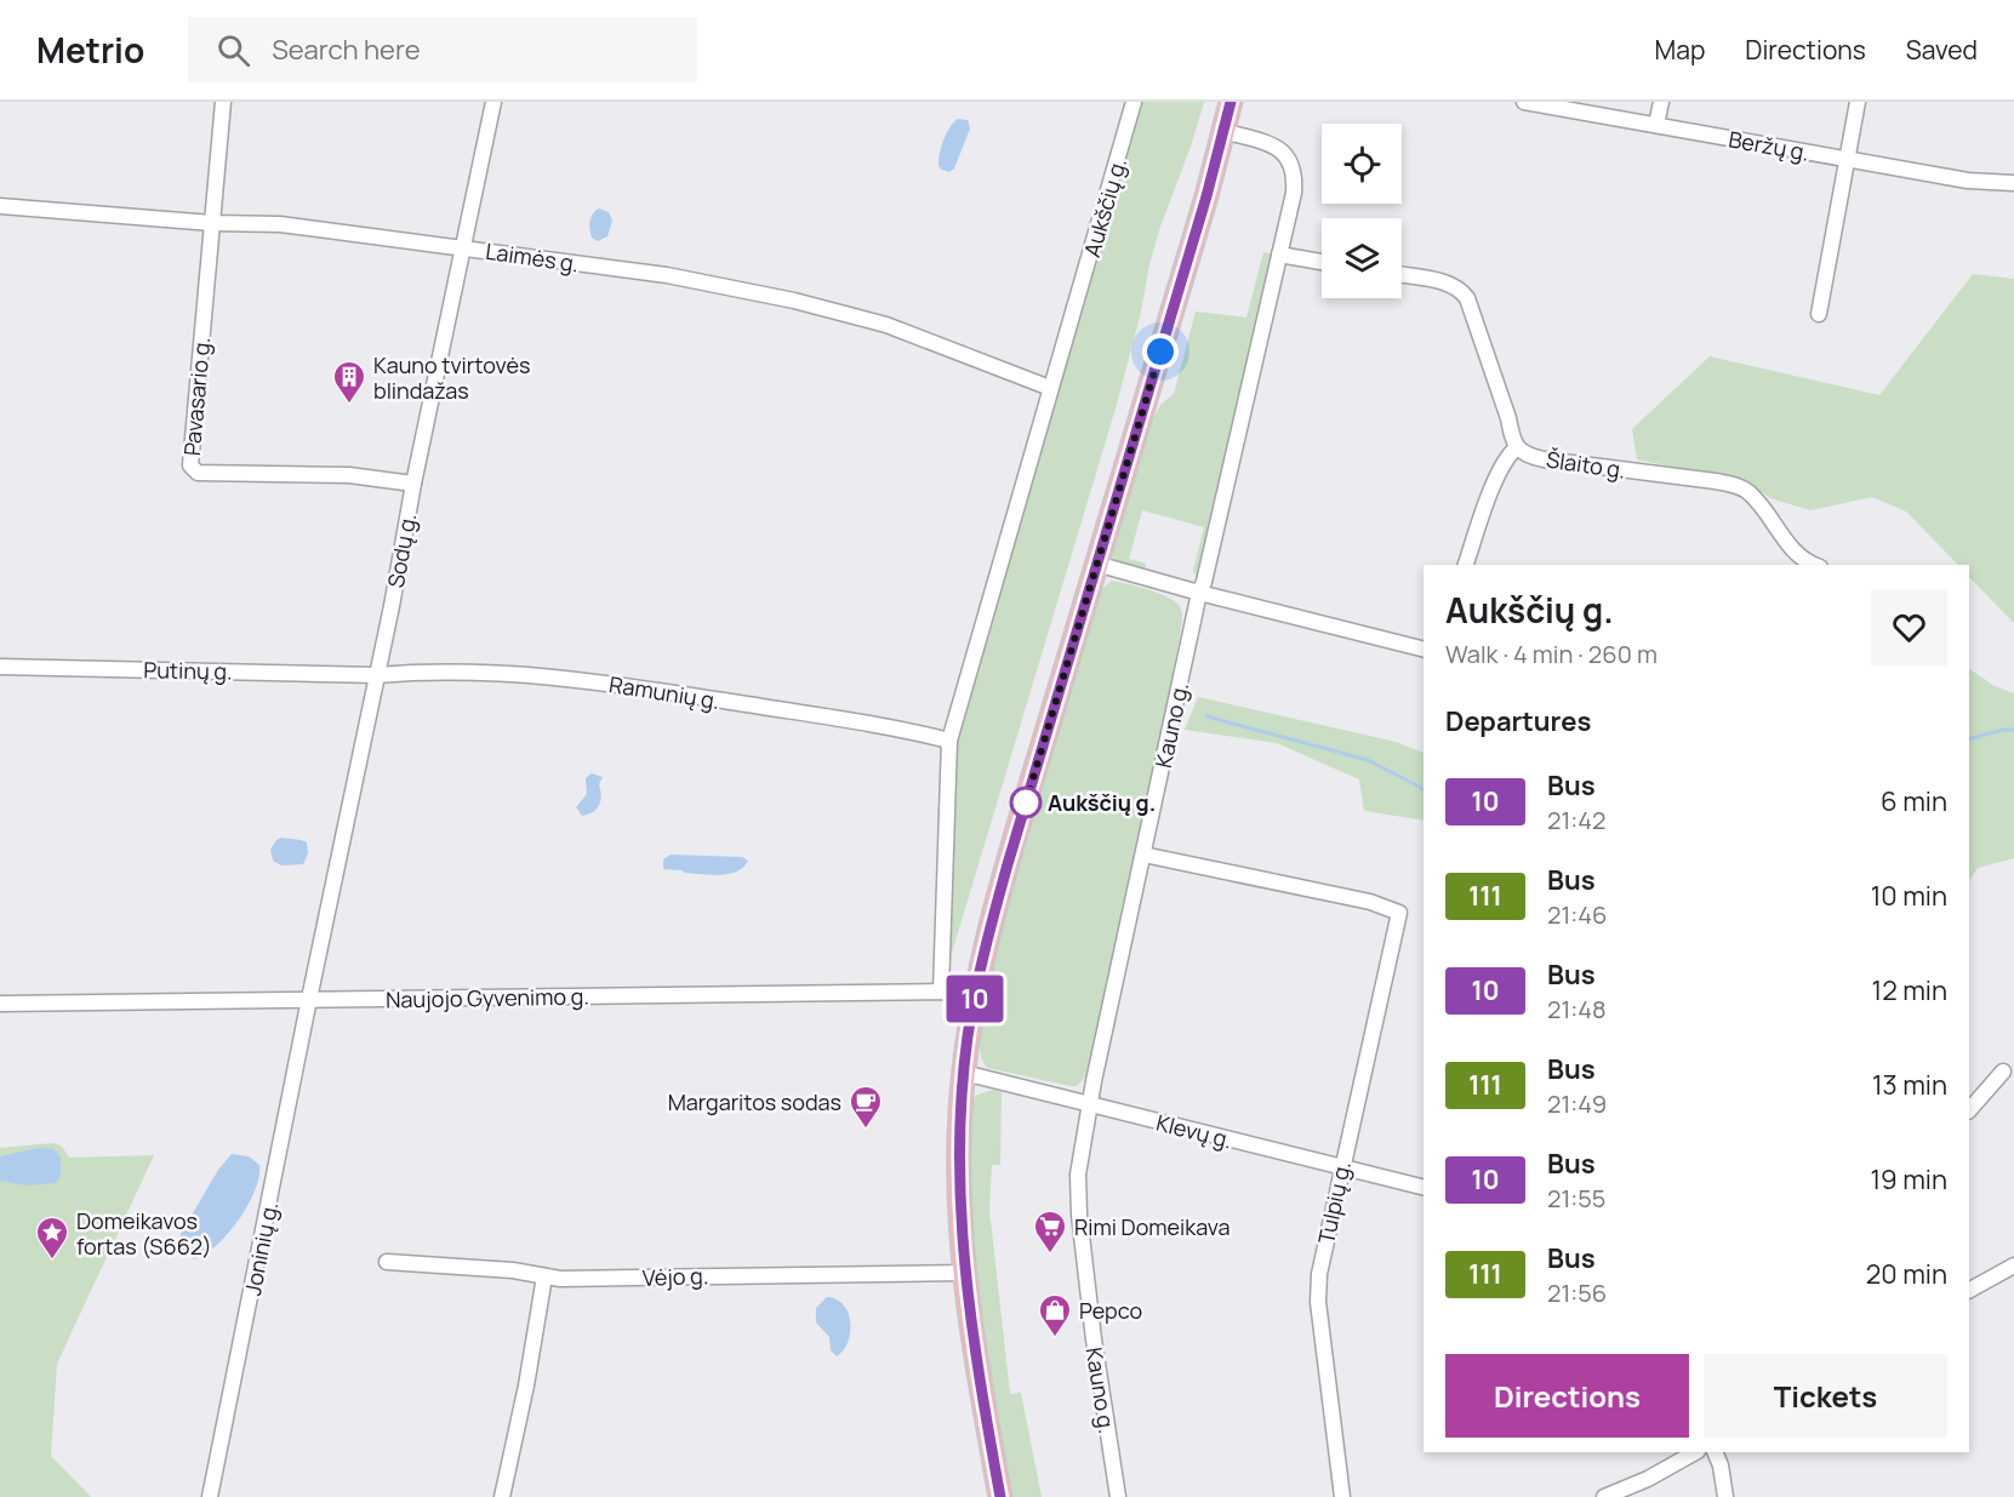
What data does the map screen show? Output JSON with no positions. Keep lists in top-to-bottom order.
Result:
{
  "streets": {
    "street": [
      "Beržų g.",
      "Aukščių g.",
      "Laimės g.",
      "Pavasario g.",
      "Šlaito g.",
      "Sodų g.",
      "Putinų g.",
      "Ramunių g.",
      "Kauno g.",
      "Naujojo Gyvenimo g.",
      "Klevų g.",
      "Tulpių g.",
      "Joninių g.",
      "Vėjo g."
    ]
  },
  "crossings": [
    ["Aukščių g.", "Laimės g."],
    ["Aukščių g.", "Ramunių g."],
    ["Aukščių g.", "Naujojo Gyvenimo g."],
    ["Laimės g.", "Pavasario g."],
    ["Laimės g.", "Sodų g."],
    ["Pavasario g.", "Sodų g."],
    ["Sodų g.", "Putinų g."],
    ["Sodų g.", "Ramunių g."],
    ["Sodų g.", "Naujojo Gyvenimo g."],
    ["Sodų g.", "Joninių g."],
    ["Putinų g.", "Ramunių g."],
    ["Kauno g.", "Klevų g."],
    ["Kauno g.", "Tulpių g."],
    ["Naujojo Gyvenimo g.", "Joninių g."],
    ["Klevų g.", "Tulpių g."]
  ],
  "places": {
    "building": ["Kauno tvirtovės blindažas"],
    "other": ["Aukščių g."],
    "cafe": ["Margaritos sodas"],
    "supermarket": ["Rimi Domeikava"],
    "place": ["Domeikavos fortas (S662)"],
    "shop": ["Pepco"]
  },
  "lines": ["bus line 10"],
  "page": {
    "header": "Metrio",
    "search": "Search here",
    "nav": ["Map", "Directions", "Saved"],
    "on_map": "10",
    "heading": [
      ["Aukščių g.", "Walk · 4 min · 260 m"],
      "Departures"
    ],
    "list": [
      {
        "mark": "10",
        "name": "Bus",
        "note": "21:42",
        "value": "6 min"
      },
      {
        "mark": "111",
        "name": "Bus",
        "note": "21:46",
        "value": "10 min"
      },
      {
        "mark": "10",
        "name": "Bus",
        "note": "21:48",
        "value": "12 min"
      },
      {
        "mark": "111",
        "name": "Bus",
        "note": "21:49",
        "value": "13 min"
      },
      {
        "mark": "10",
        "name": "Bus",
        "note": "21:55",
        "value": "19 min"
      },
      {
        "mark": "111",
        "name": "Bus",
        "note": "21:56",
        "value": "20 min"
      }
    ],
    "buttons": ["Directions", "Tickets"]
  }
}
